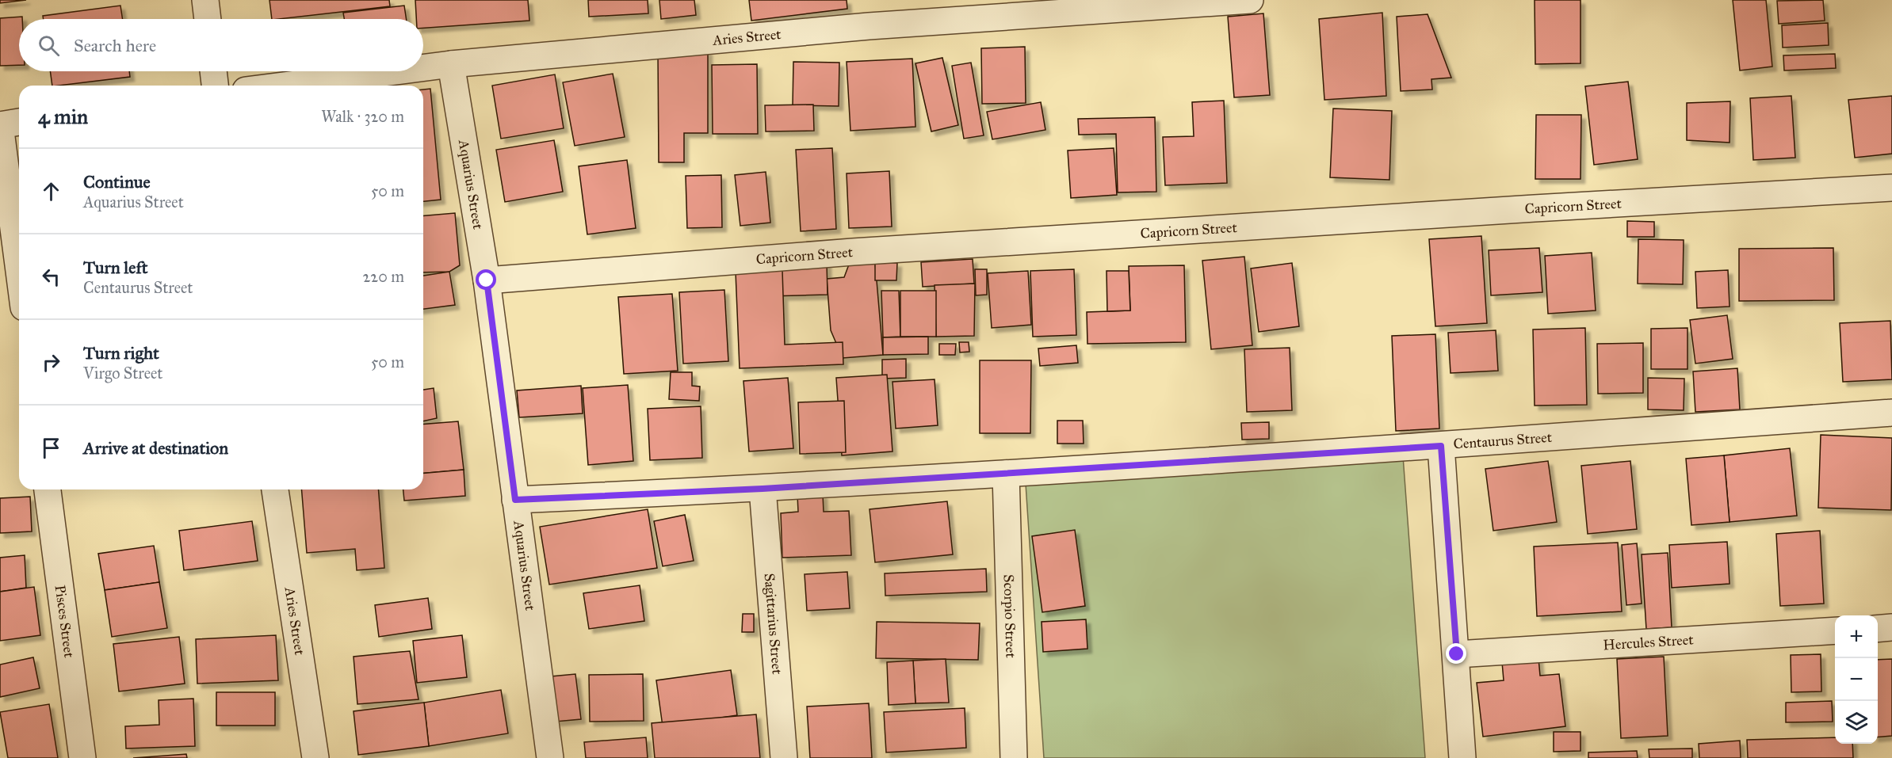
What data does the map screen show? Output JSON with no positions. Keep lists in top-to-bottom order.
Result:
{
  "streets": {
    "street": [
      "Aries Street",
      "Aquarius Street",
      "Capricorn Street",
      "Centaurus Street",
      "Scorpio Street",
      "Pisces Street",
      "Sagittarius Street",
      "Hercules Street"
    ]
  },
  "crossings": [
    ["Aries Street", "Aquarius Street"],
    ["Aquarius Street", "Capricorn Street"],
    ["Aquarius Street", "Centaurus Street"],
    ["Centaurus Street", "Scorpio Street"],
    ["Centaurus Street", "Sagittarius Street"]
  ],
  "page": {
    "search": "Search here",
    "heading": ["4 min", "Walk · 320 m"],
    "list": [
      ["Continue", "Aquarius Street", "50 m"],
      ["Turn left", "Centaurus Street", "220 m"],
      ["Turn right", "Virgo Street", "50 m"],
      "Arrive at destination"
    ],
    "map_buttons": ["+", "−"]
  }
}
